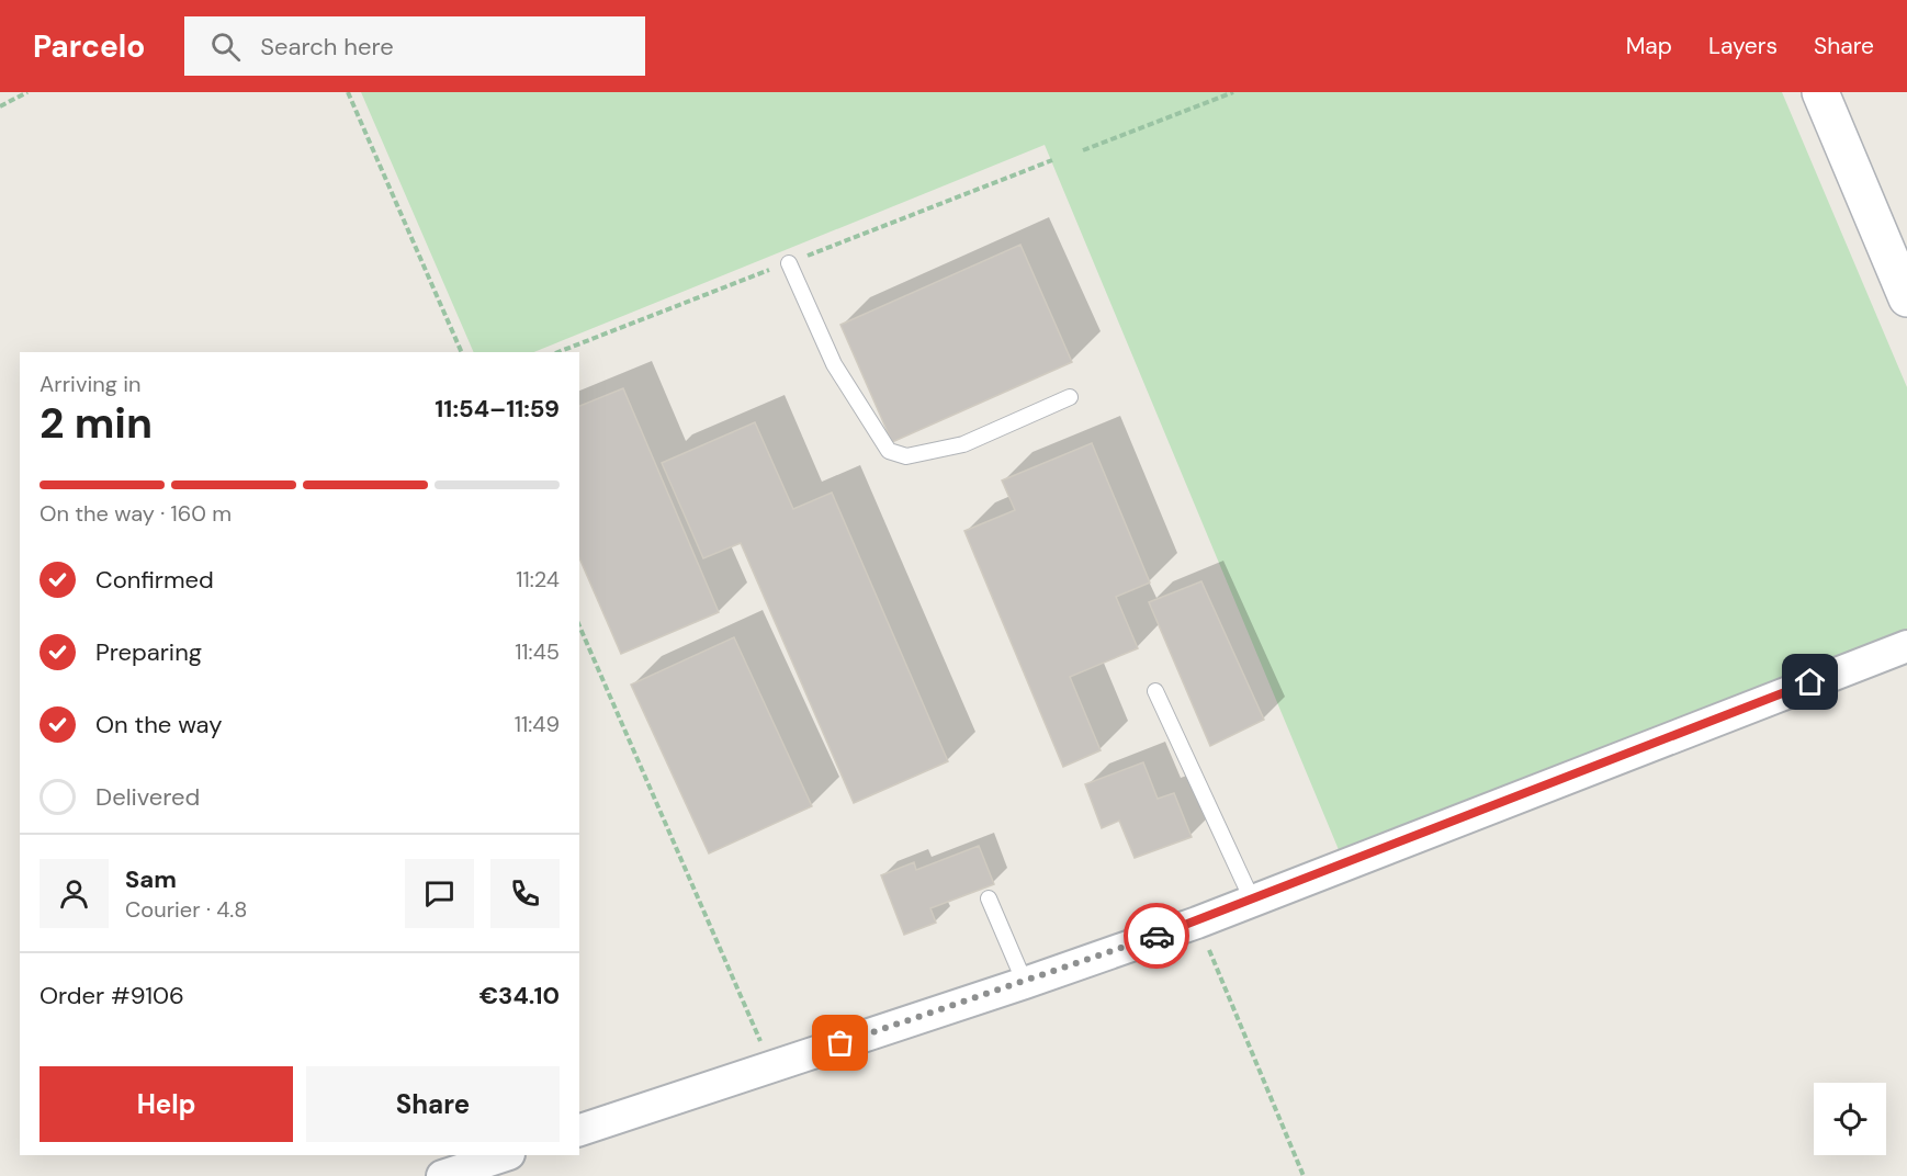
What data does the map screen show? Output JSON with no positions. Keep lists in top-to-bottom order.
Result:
{
  "page": {
    "header": "Parcelo",
    "search": "Search here",
    "nav": ["Map", "Layers", "Share"],
    "heading": ["2 min", "Arriving in", "11:54–11:59"],
    "panel": [
      "Sam",
      "Courier · 4.8",
      "Order #9106",
      "€34.10"
    ],
    "bar": "On the way · 160 m",
    "list": [
      ["Confirmed", "11:24"],
      ["Preparing", "11:45"],
      ["On the way", "11:49"],
      "Delivered"
    ],
    "buttons": ["Help", "Share"]
  }
}
